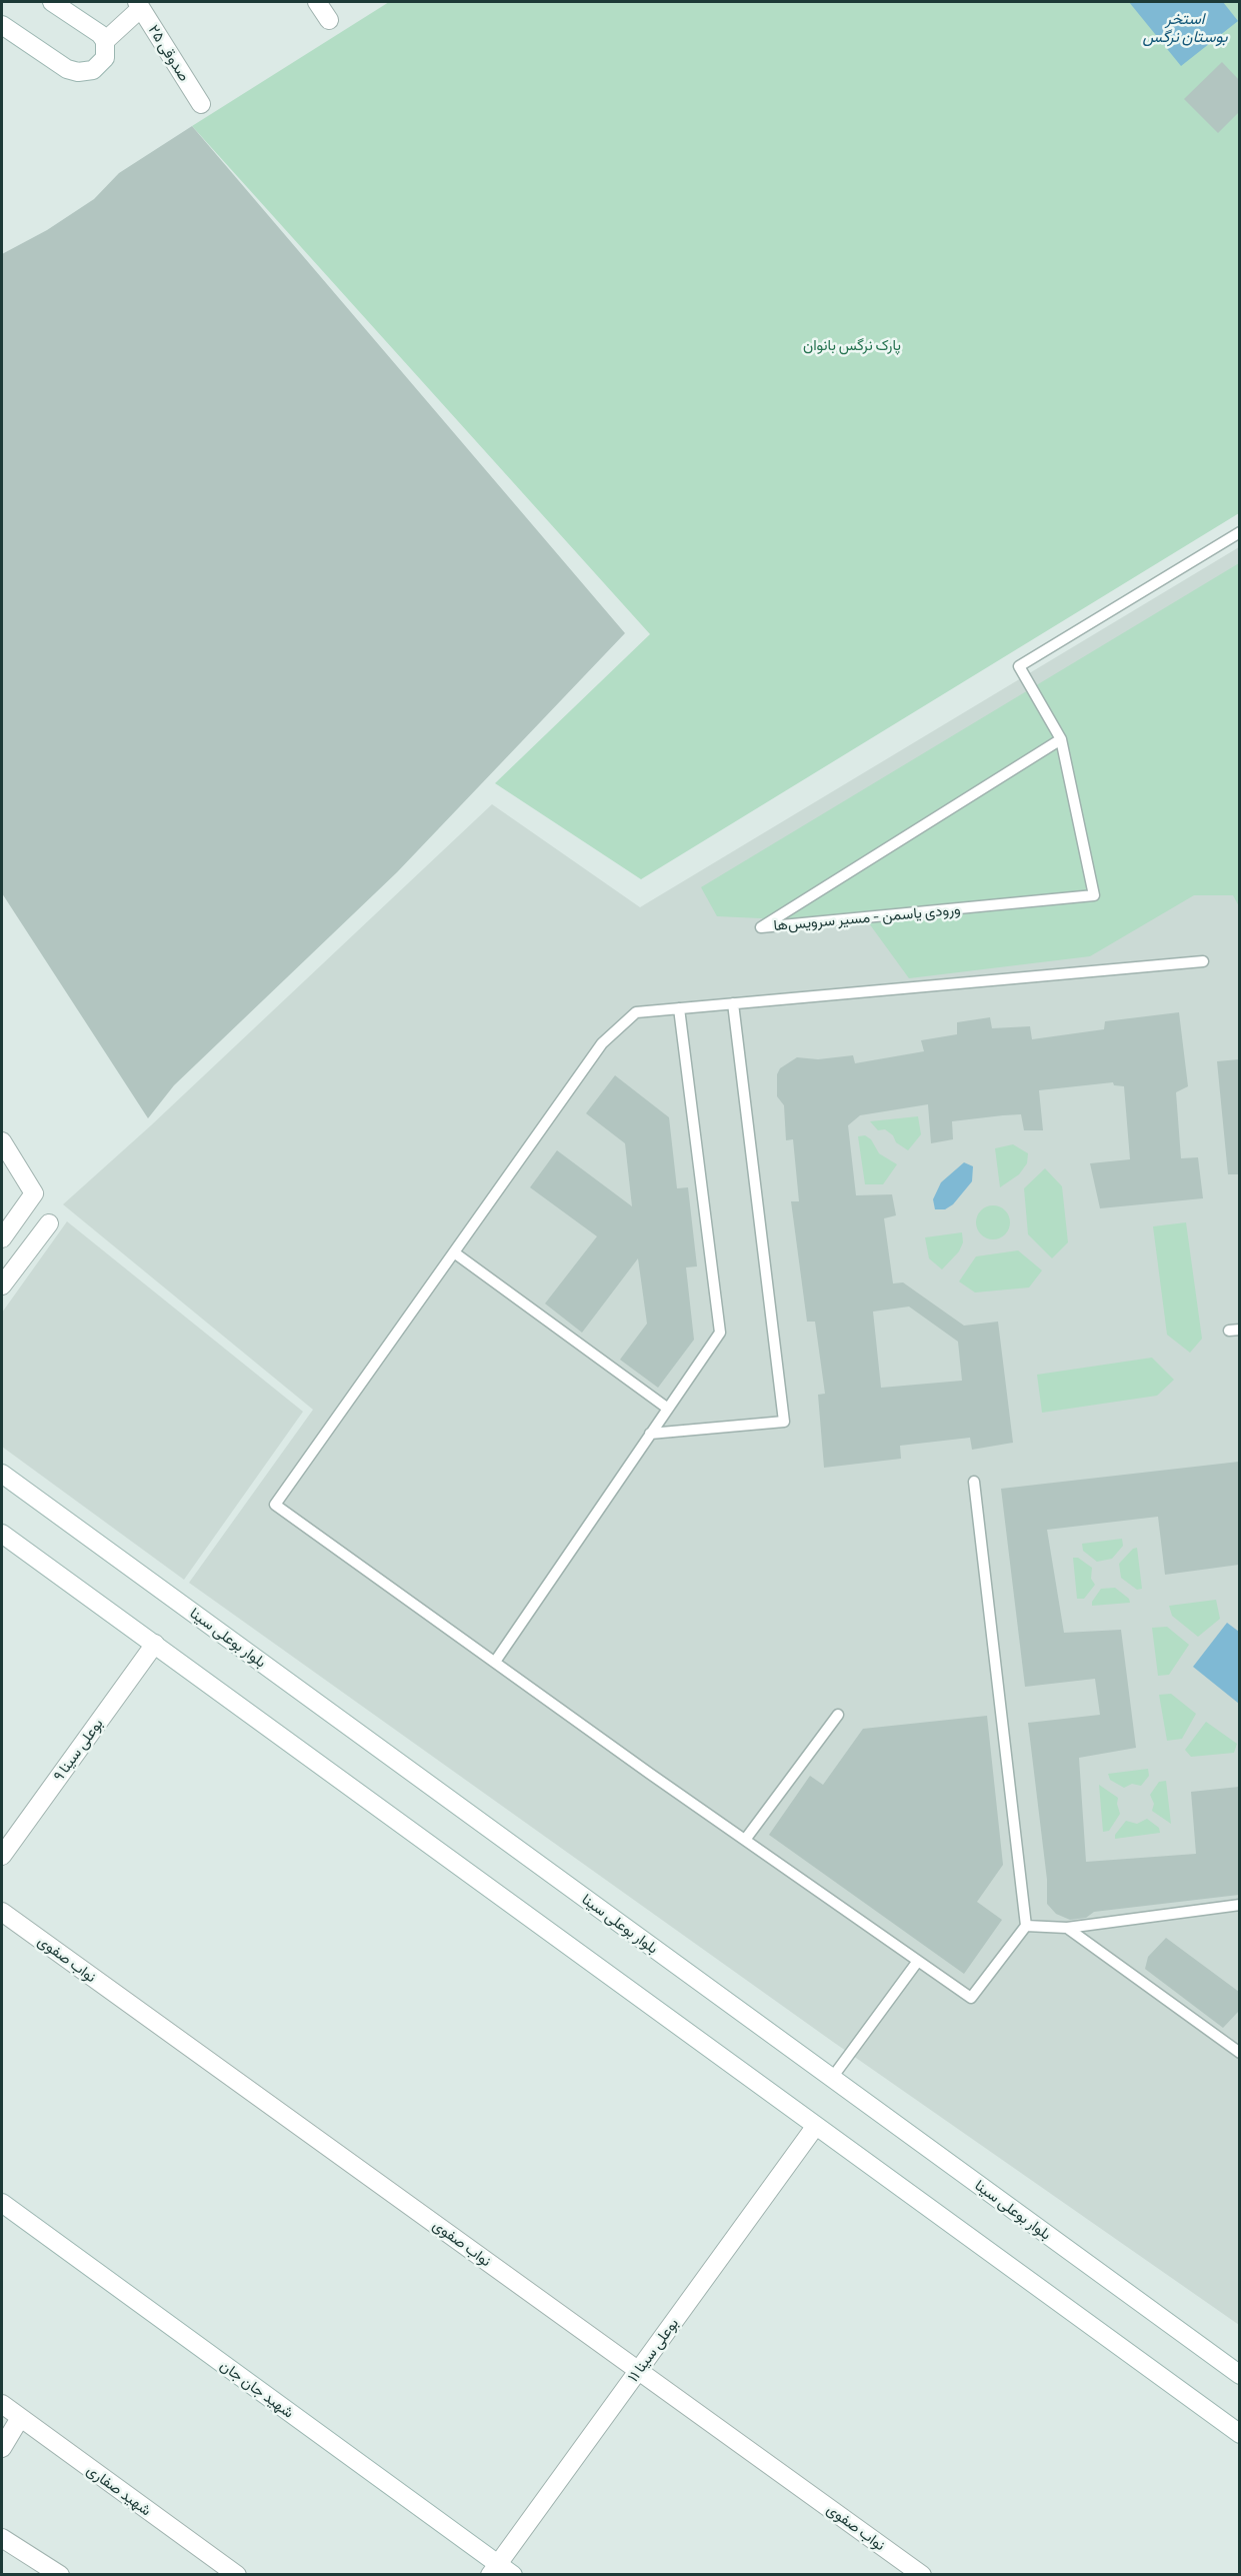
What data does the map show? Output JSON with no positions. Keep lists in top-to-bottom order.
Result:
{
  "streets": {
    "street": [
      "صدوقی ۲۵",
      "بلوار بوعلی سینا",
      "بوعلی سینا ۹",
      "نواب صفوی",
      "بوعلی سینا ۱۱",
      "شهید جان جان",
      "شهید صفاری"
    ],
    "lane": ["ورودی یاسمن - مسیر سرویس‌ها"]
  },
  "crossings": [
    ["نواب صفوی", "بوعلی سینا ۱۱"],
    ["بوعلی سینا ۱۱", "شهید جان جان"]
  ],
  "water": ["استخر بوستان نرگس"],
  "parks": ["پارک نرگس بانوان"]
}
